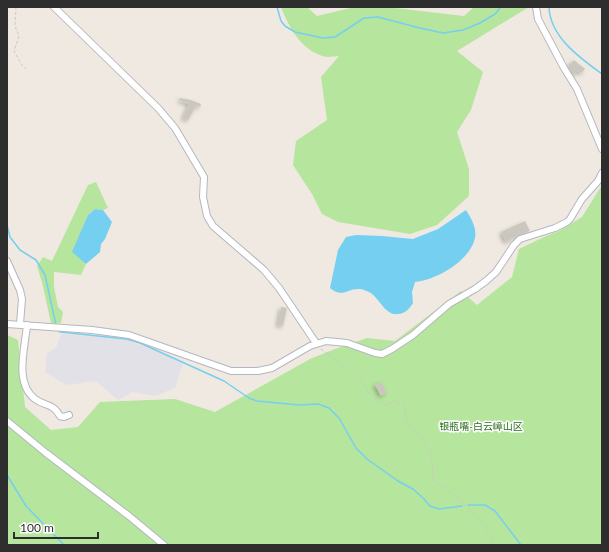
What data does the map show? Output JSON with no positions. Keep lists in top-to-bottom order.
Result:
{
  "parks": ["银瓶嘴-白云嶂山区"],
  "scale_bar": "100 m"
}
